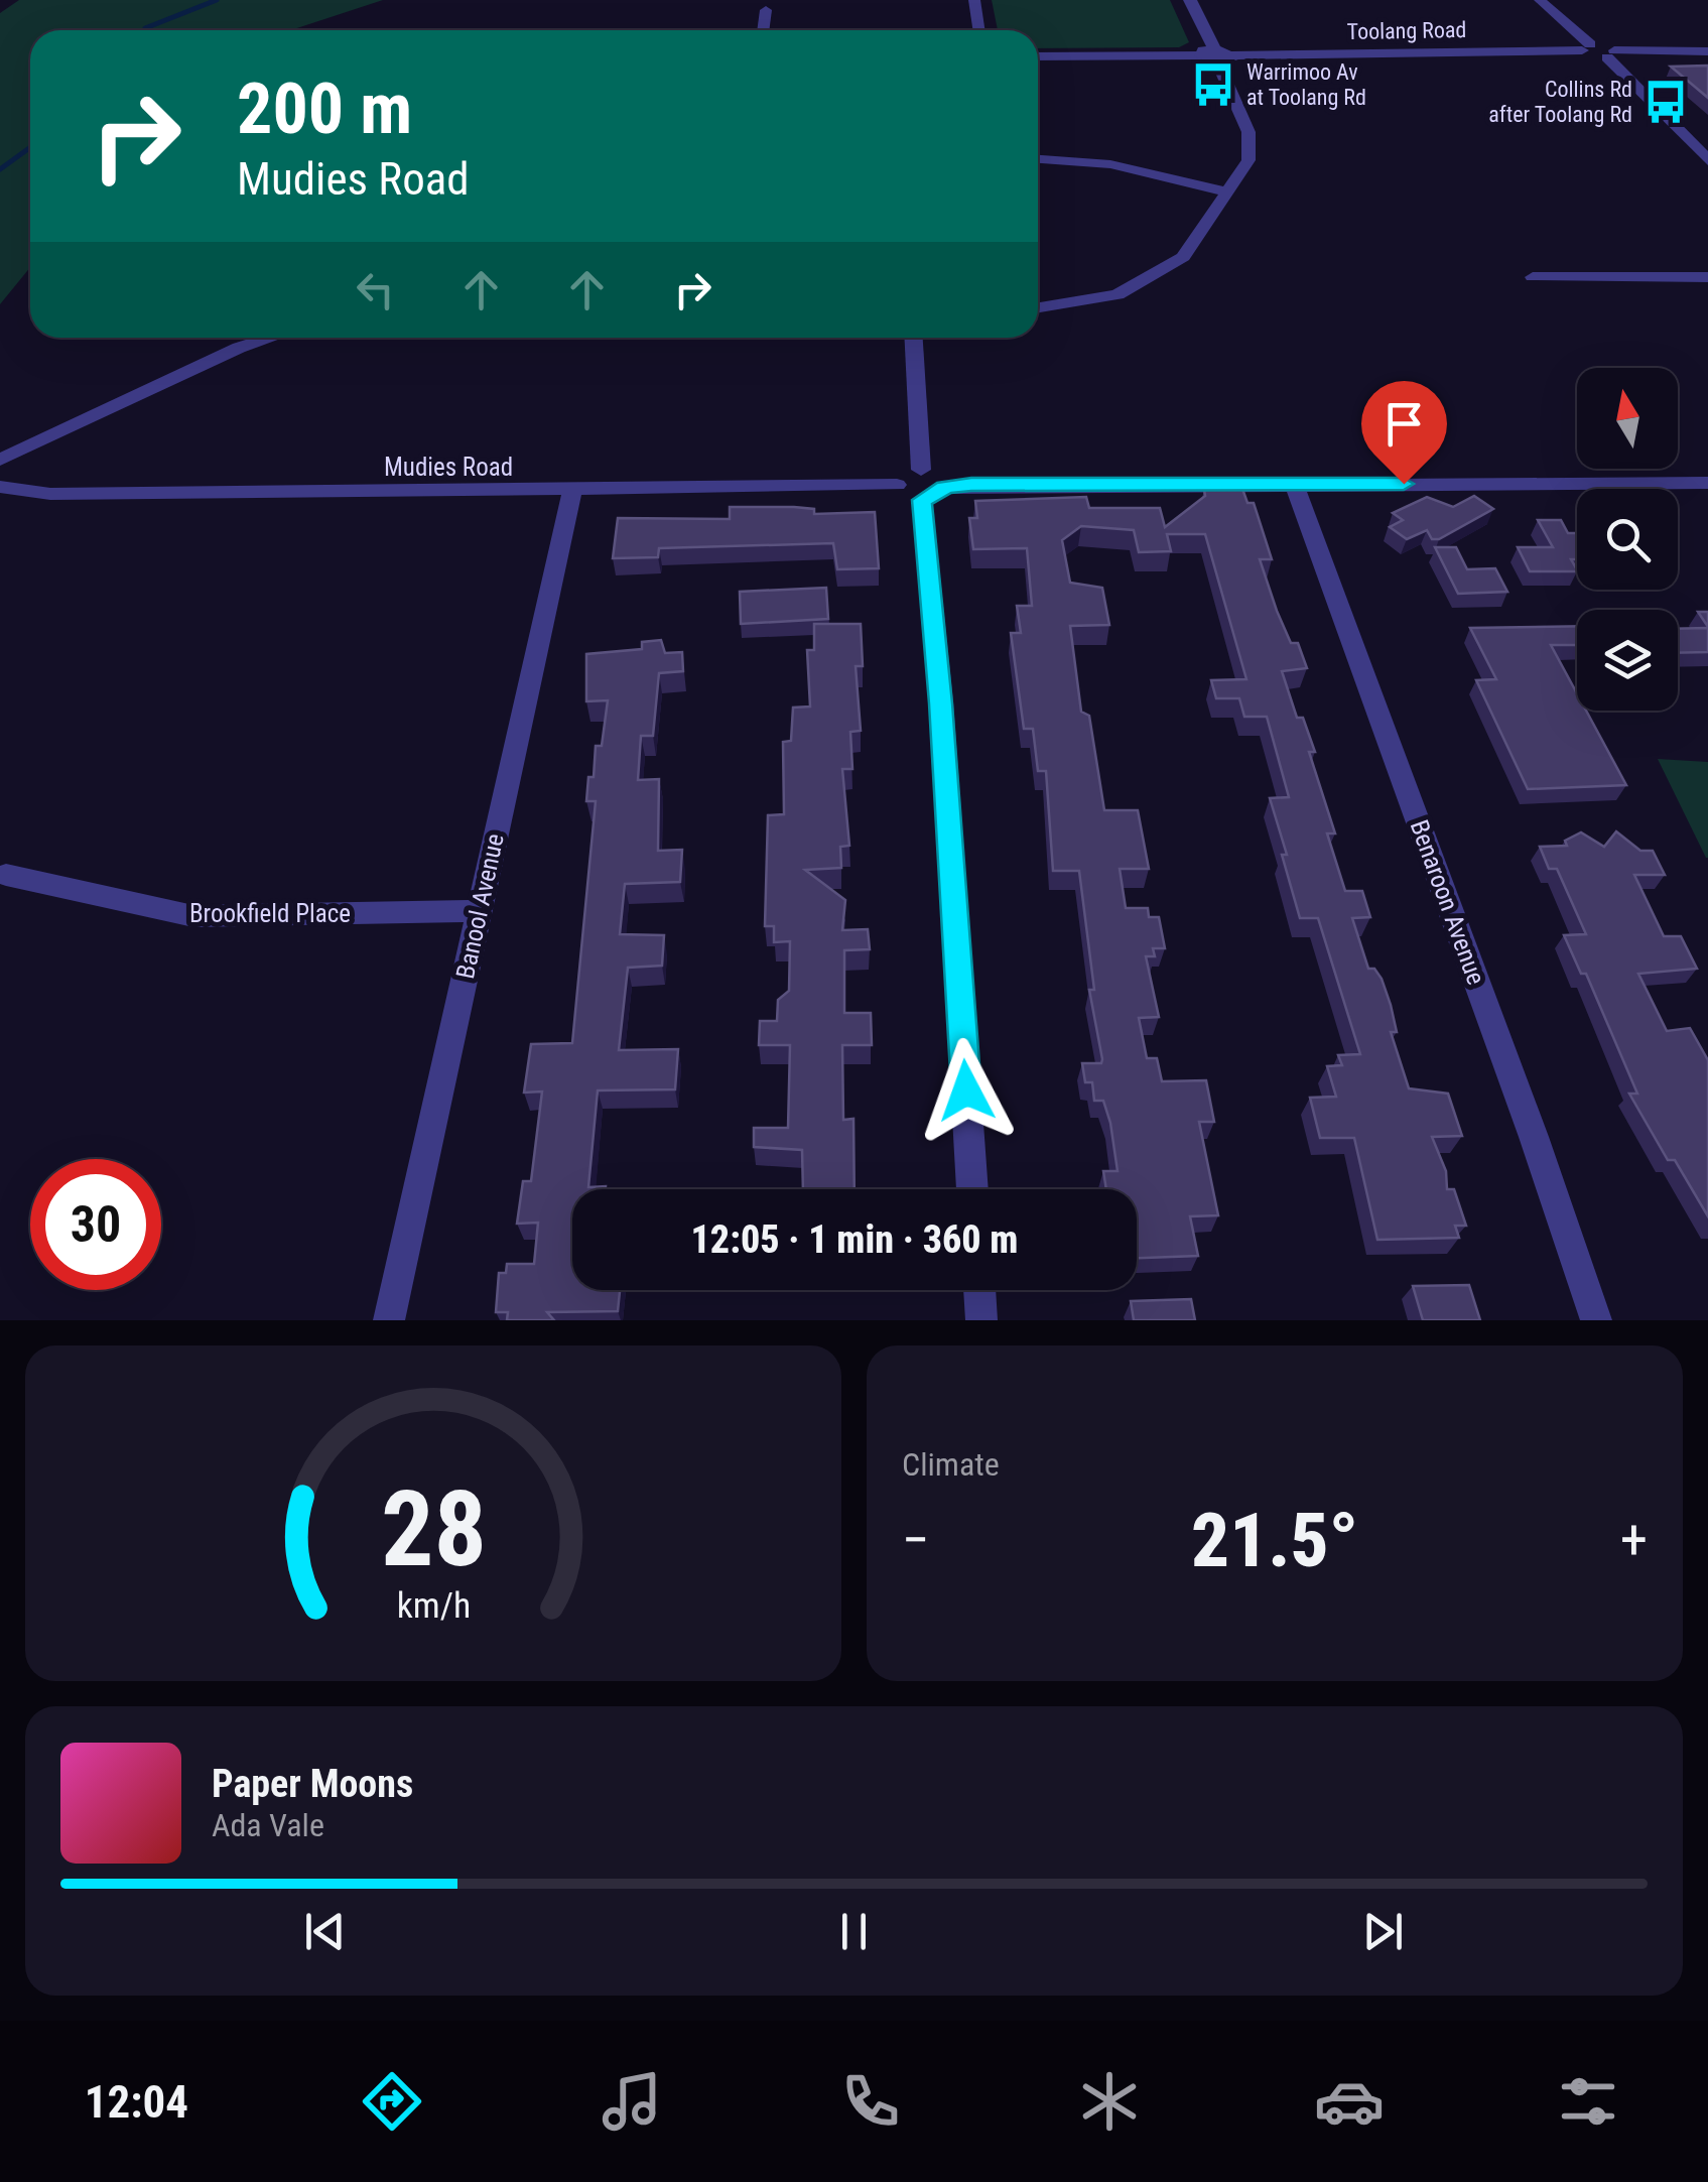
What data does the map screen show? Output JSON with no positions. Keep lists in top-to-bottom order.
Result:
{
  "streets": {
    "street": [
      "Toolang Road",
      "Mudies Road",
      "Benaroon Avenue",
      "Banool Avenue",
      "Brookfield Place"
    ]
  },
  "crossings": [
    ["Mudies Road", "Banool Avenue"],
    ["Banool Avenue", "Brookfield Place"]
  ],
  "places": {
    "bus stop": ["Warrimoo Av at Toolang Rd", "Collins Rd after Toolang Rd"]
  },
  "north": "top",
  "page": {
    "turn": ["200 m", "Mudies Road"],
    "limit": "30",
    "trip": "12:05 · 1 min · 360 m",
    "tile": "Climate",
    "heat": ["−", "21.5°", "+"],
    "song": ["Paper Moons", "Ada Vale"],
    "tabs": "12:04",
    "gauge": ["28", "km/h"]
  }
}
